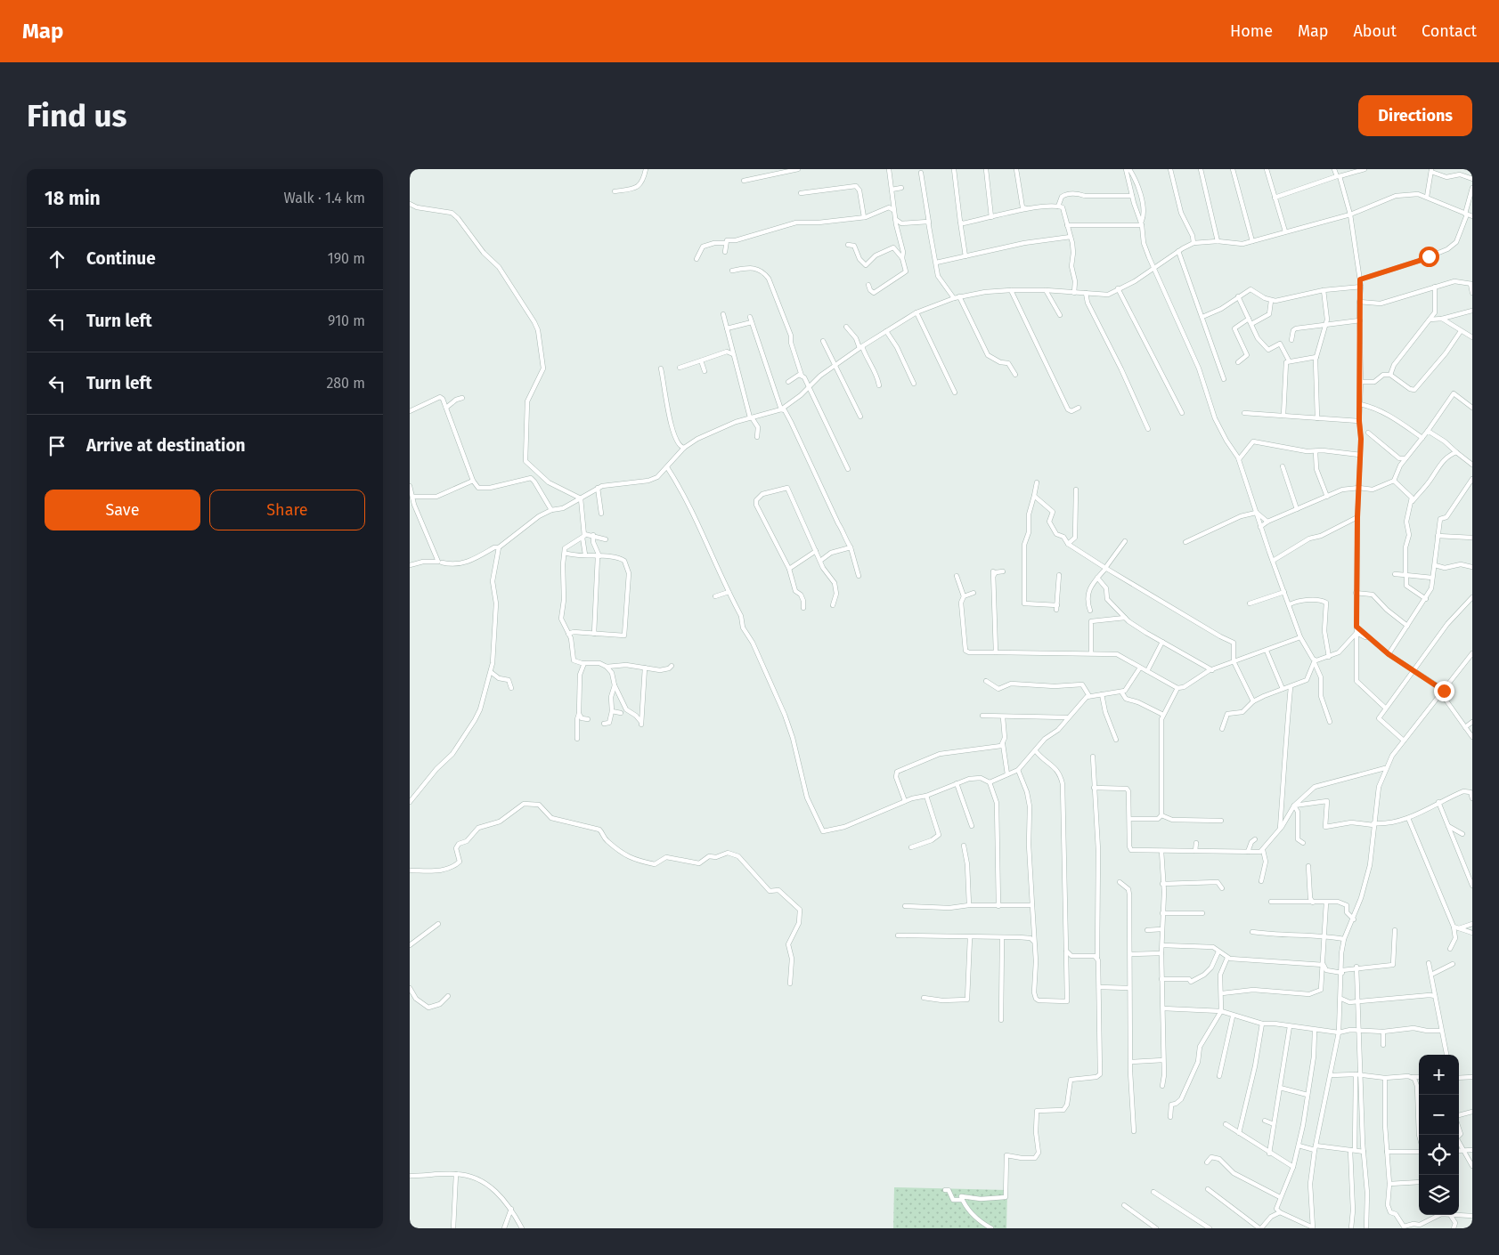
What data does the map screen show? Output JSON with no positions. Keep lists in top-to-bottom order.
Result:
{
  "page": {
    "header": "Map",
    "nav": [
      "Home",
      "Map",
      "About",
      "Contact"
    ],
    "buttons": [
      "Directions",
      ["Save", "Share"]
    ],
    "title": "Find us",
    "heading": ["18 min", "Walk · 1.4 km"],
    "list": [
      ["Continue", "190 m"],
      ["Turn left", "910 m"],
      ["Turn left", "280 m"],
      "Arrive at destination"
    ],
    "map_buttons": ["+", "−"]
  }
}
